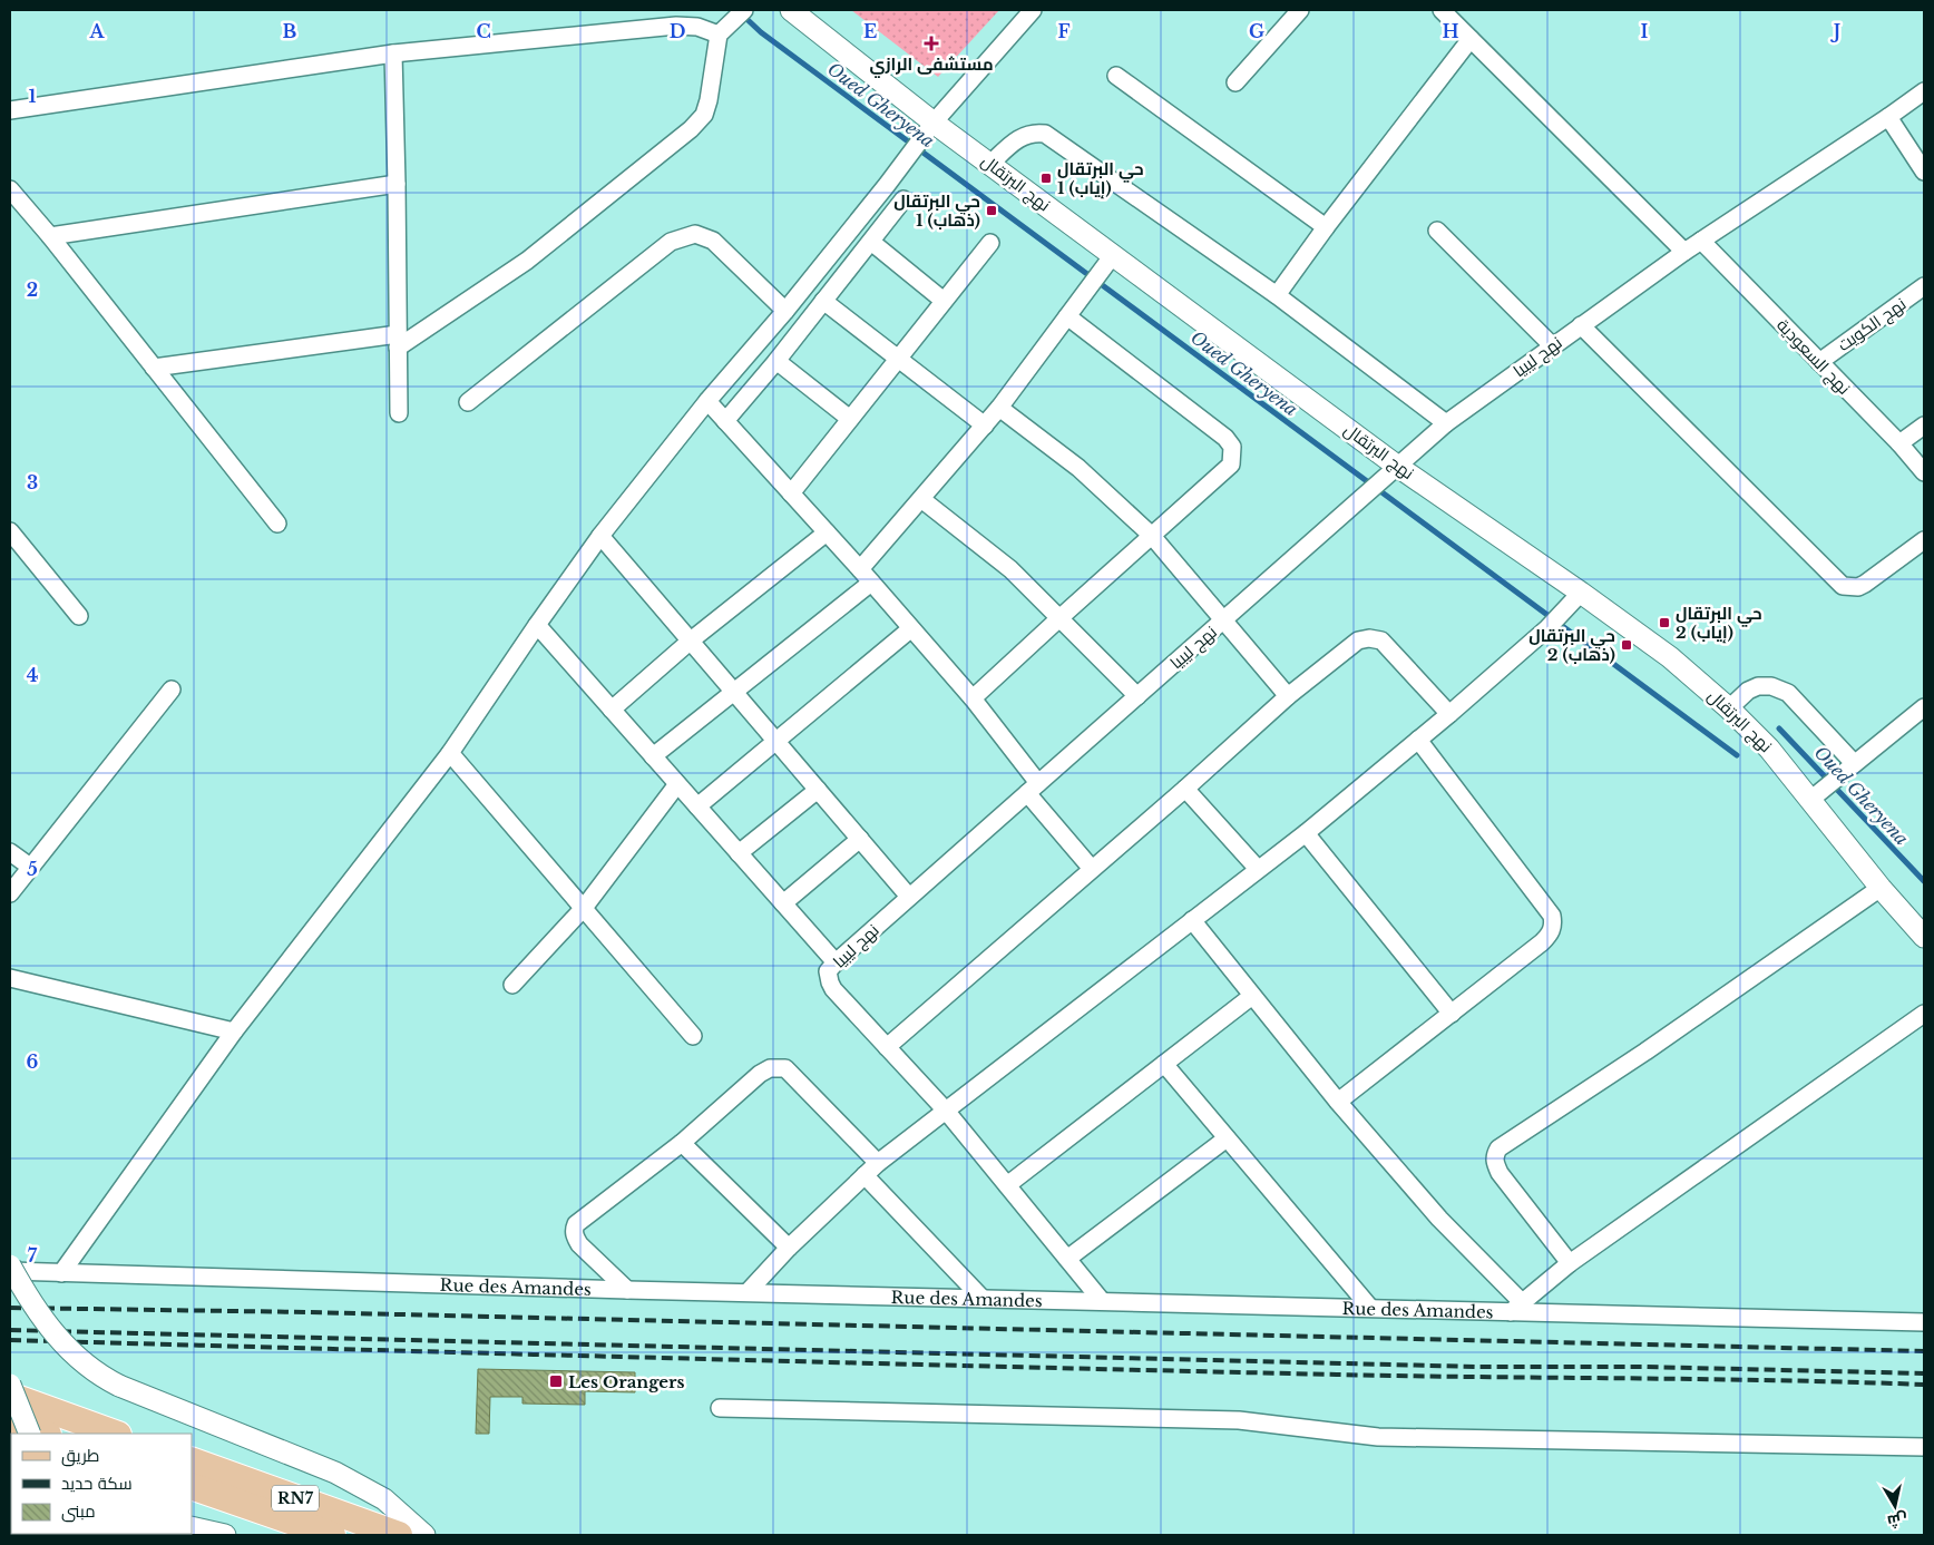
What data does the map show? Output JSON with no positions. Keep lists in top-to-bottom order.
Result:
{
  "streets": {
    "main road": ["RN7"],
    "street": [
      "نهج البرتقال",
      "نهج الكويت",
      "نهج ليبيا",
      "نهج السعودية",
      "Rue des Amandes"
    ]
  },
  "crossings": [
    ["نهج البرتقال", "نهج ليبيا"],
    ["نهج الكويت", "نهج السعودية"],
    ["نهج ليبيا", "نهج السعودية"],
    ["نهج ليبيا", "Rue des Amandes"]
  ],
  "water": ["Oued Gheryena"],
  "places": {
    "health": ["مستشفى الرازي"],
    "transit": [
      "حي البرتقال 1 (إياب)",
      "حي البرتقال 1 (ذهاب)",
      "حي البرتقال 2 (إياب)",
      "حي البرتقال 2 (ذهاب)",
      "Les Orangers"
    ]
  },
  "legend": ["طريق", "سكة حديد", "مبنى"],
  "north": "bottom",
  "grid": {
    "columns": [
      "A",
      "B",
      "C",
      "D",
      "E",
      "F",
      "G",
      "H",
      "I",
      "J"
    ],
    "rows": [
      "1",
      "2",
      "3",
      "4",
      "5",
      "6",
      "7"
    ]
  }
}
